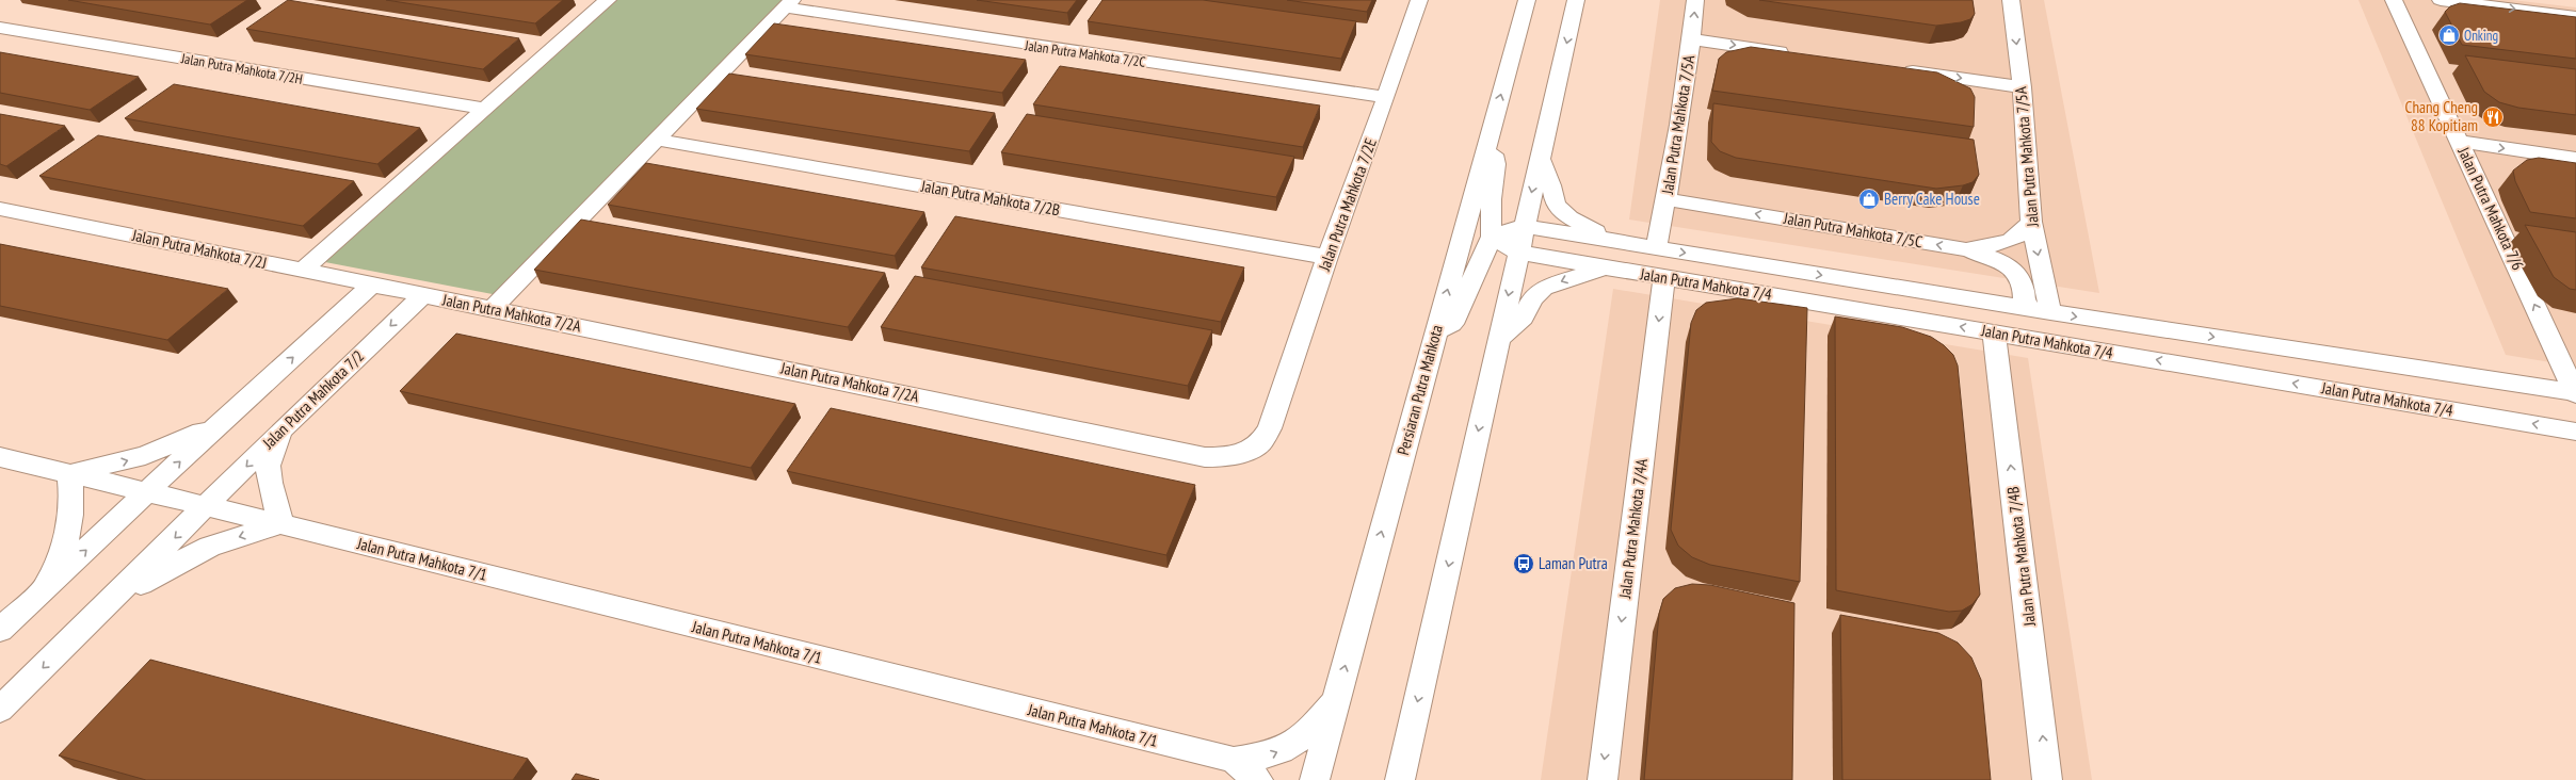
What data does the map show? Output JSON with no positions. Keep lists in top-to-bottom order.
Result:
{
  "streets": {
    "street": [
      "Jalan Putra Mahkota 7/2C",
      "Jalan Putra Mahkota 7/2H",
      "Jalan Putra Mahkota 7/5A",
      "Jalan Putra Mahkota 7/2B",
      "Jalan Putra Mahkota 7/2E",
      "Jalan Putra Mahkota 7/6",
      "Jalan Putra Mahkota 7/5C",
      "Jalan Putra Mahkota 7/2J",
      "Jalan Putra Mahkota 7/4",
      "Jalan Putra Mahkota 7/2A",
      "Persiaran Putra Mahkota",
      "Jalan Putra Mahkota 7/2",
      "Jalan Putra Mahkota 7/4A",
      "Jalan Putra Mahkota 7/4B",
      "Jalan Putra Mahkota 7/1"
    ]
  },
  "crossings": [
    ["Jalan Putra Mahkota 7/2C", "Jalan Putra Mahkota 7/2E"],
    ["Jalan Putra Mahkota 7/5A", "Jalan Putra Mahkota 7/5C"],
    ["Jalan Putra Mahkota 7/5A", "Jalan Putra Mahkota 7/4"],
    ["Jalan Putra Mahkota 7/2B", "Jalan Putra Mahkota 7/2E"],
    ["Jalan Putra Mahkota 7/2E", "Jalan Putra Mahkota 7/2A"],
    ["Jalan Putra Mahkota 7/6", "Jalan Putra Mahkota 7/4"],
    ["Jalan Putra Mahkota 7/2J", "Jalan Putra Mahkota 7/2A"],
    ["Jalan Putra Mahkota 7/4", "Jalan Putra Mahkota 7/4A"],
    ["Jalan Putra Mahkota 7/4", "Jalan Putra Mahkota 7/4B"],
    ["Jalan Putra Mahkota 7/2A", "Jalan Putra Mahkota 7/2"],
    ["Persiaran Putra Mahkota", "Jalan Putra Mahkota 7/1"],
    ["Jalan Putra Mahkota 7/2", "Jalan Putra Mahkota 7/1"]
  ],
  "one_way": ["Jalan Putra Mahkota 7/6", "Jalan Putra Mahkota 7/4B"],
  "places": {
    "shop": ["Onking", "Berry Cake House"],
    "restaurant": ["Chang Cheng 88 Kopitiam"],
    "bus stop": ["Laman Putra"]
  }
}
